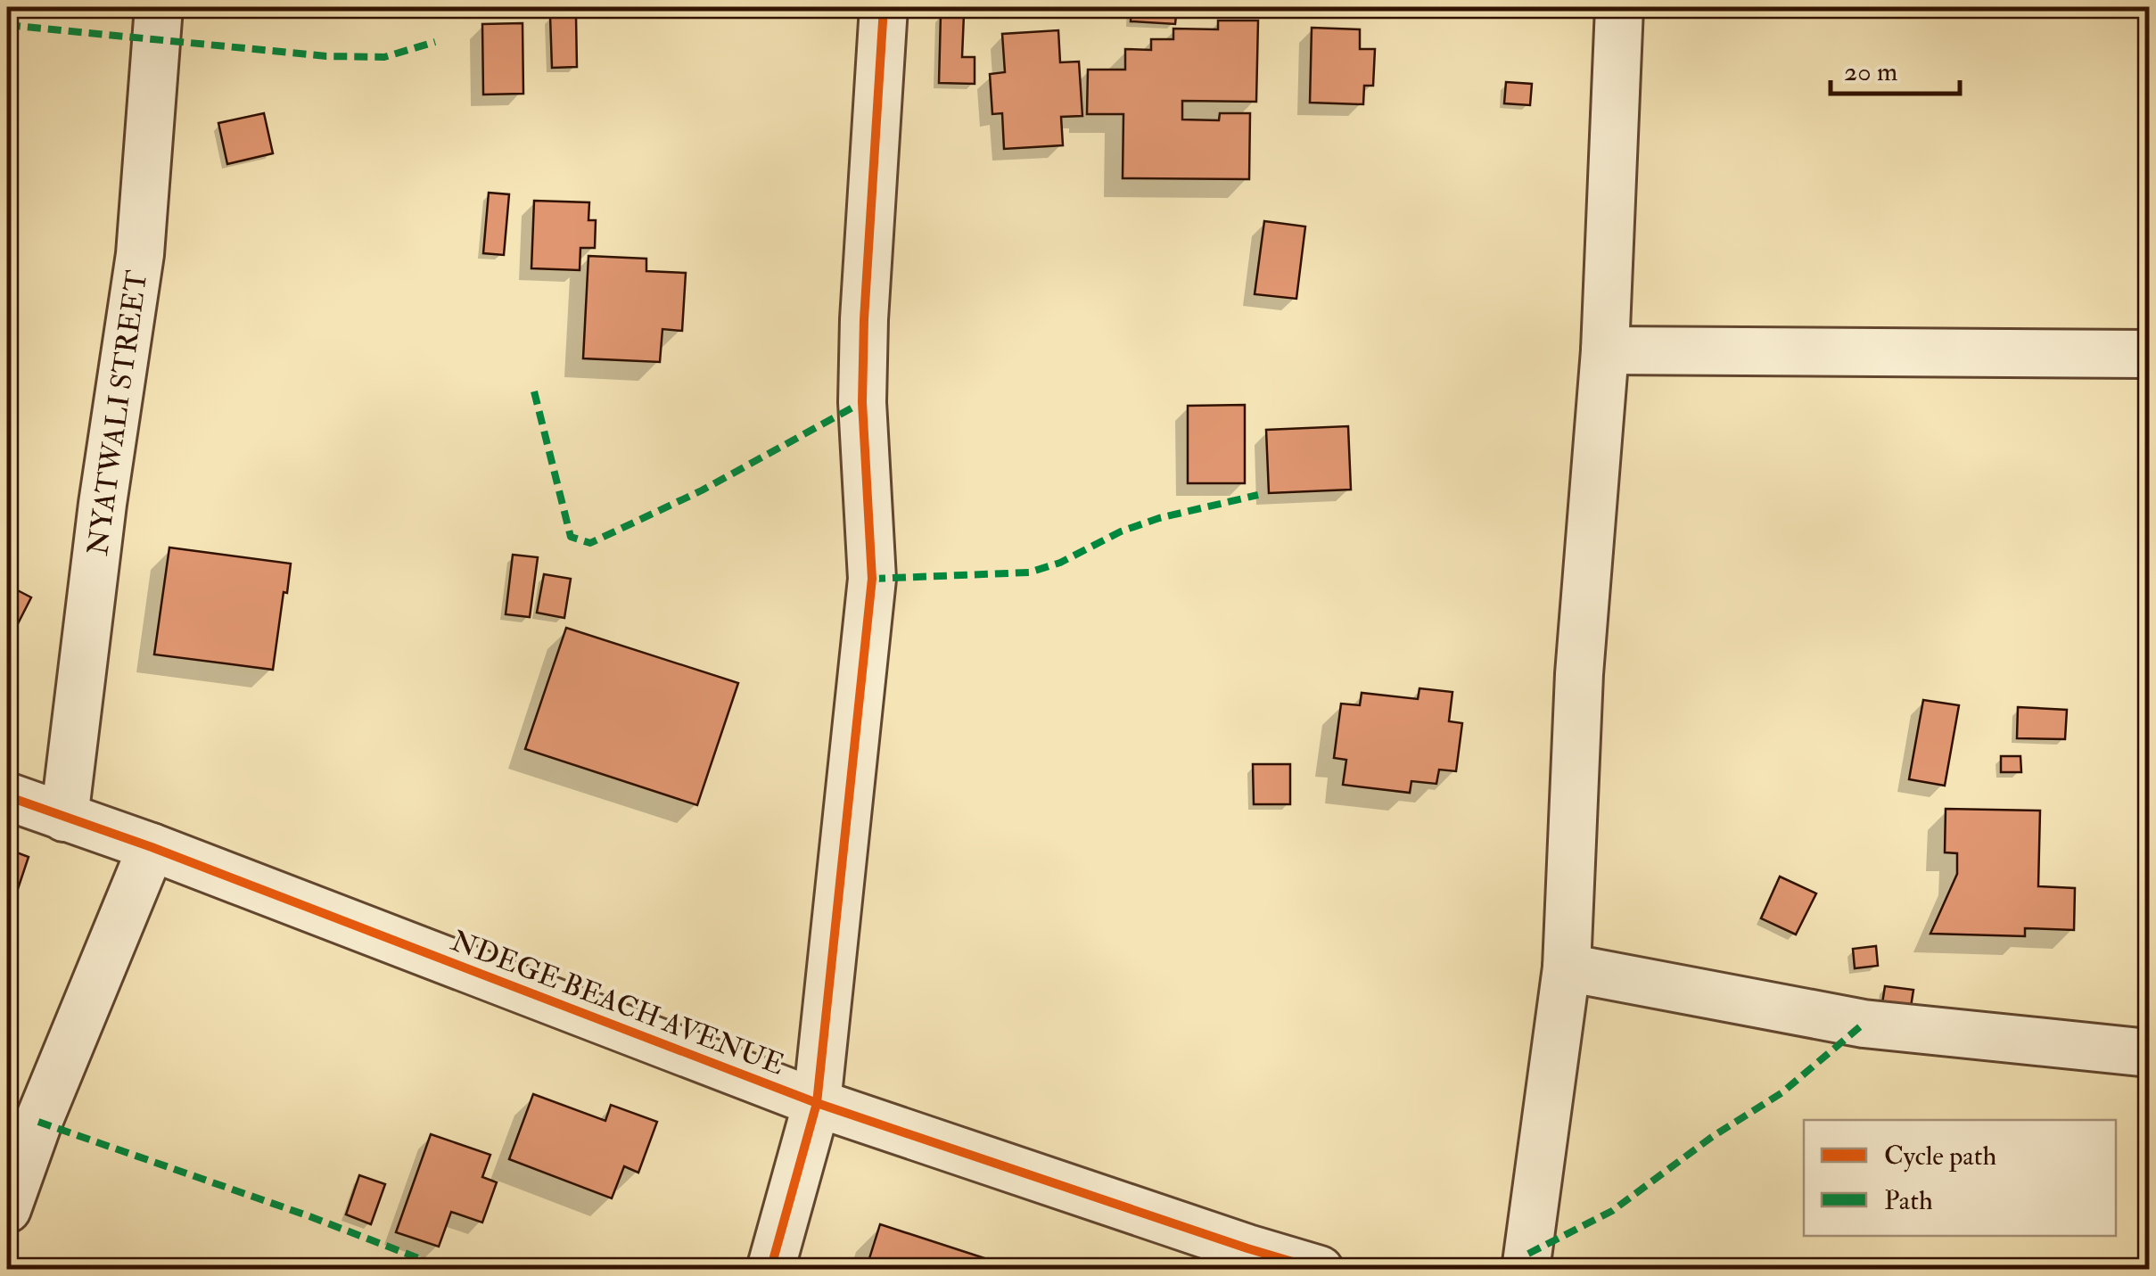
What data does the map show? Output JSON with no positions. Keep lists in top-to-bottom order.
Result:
{
  "streets": {
    "street": ["NYATWALI STREET", "NDEGE BEACH AVENUE"]
  },
  "crossings": [
    ["NYATWALI STREET", "NDEGE BEACH AVENUE"]
  ],
  "legend": ["Cycle path", "Path"],
  "scale_bar": "20 m"
}
